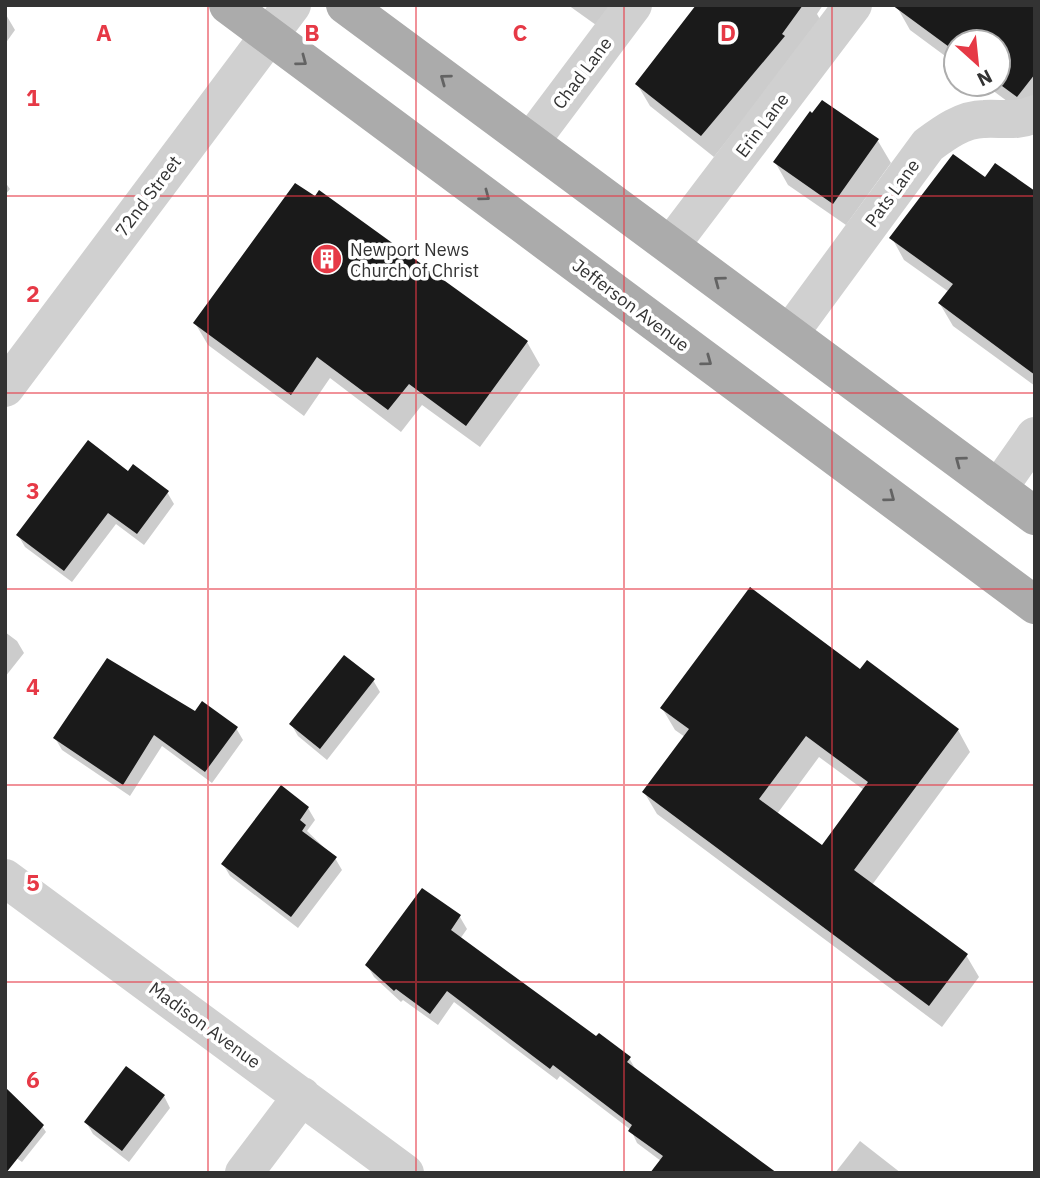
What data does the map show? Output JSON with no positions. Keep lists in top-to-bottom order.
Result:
{
  "streets": {
    "main road": ["Jefferson Avenue"],
    "street": [
      "Chad Lane",
      "Erin Lane",
      "Pats Lane",
      "72nd Street",
      "Madison Avenue"
    ]
  },
  "crossings": [
    ["72nd Street", "Jefferson Avenue"]
  ],
  "places": {
    "building": ["Newport News Church of Christ"]
  },
  "north": "bottom right",
  "grid": {
    "columns": [
      "A",
      "B",
      "C",
      "D"
    ],
    "rows": [
      "1",
      "2",
      "3",
      "4",
      "5",
      "6"
    ]
  }
}
